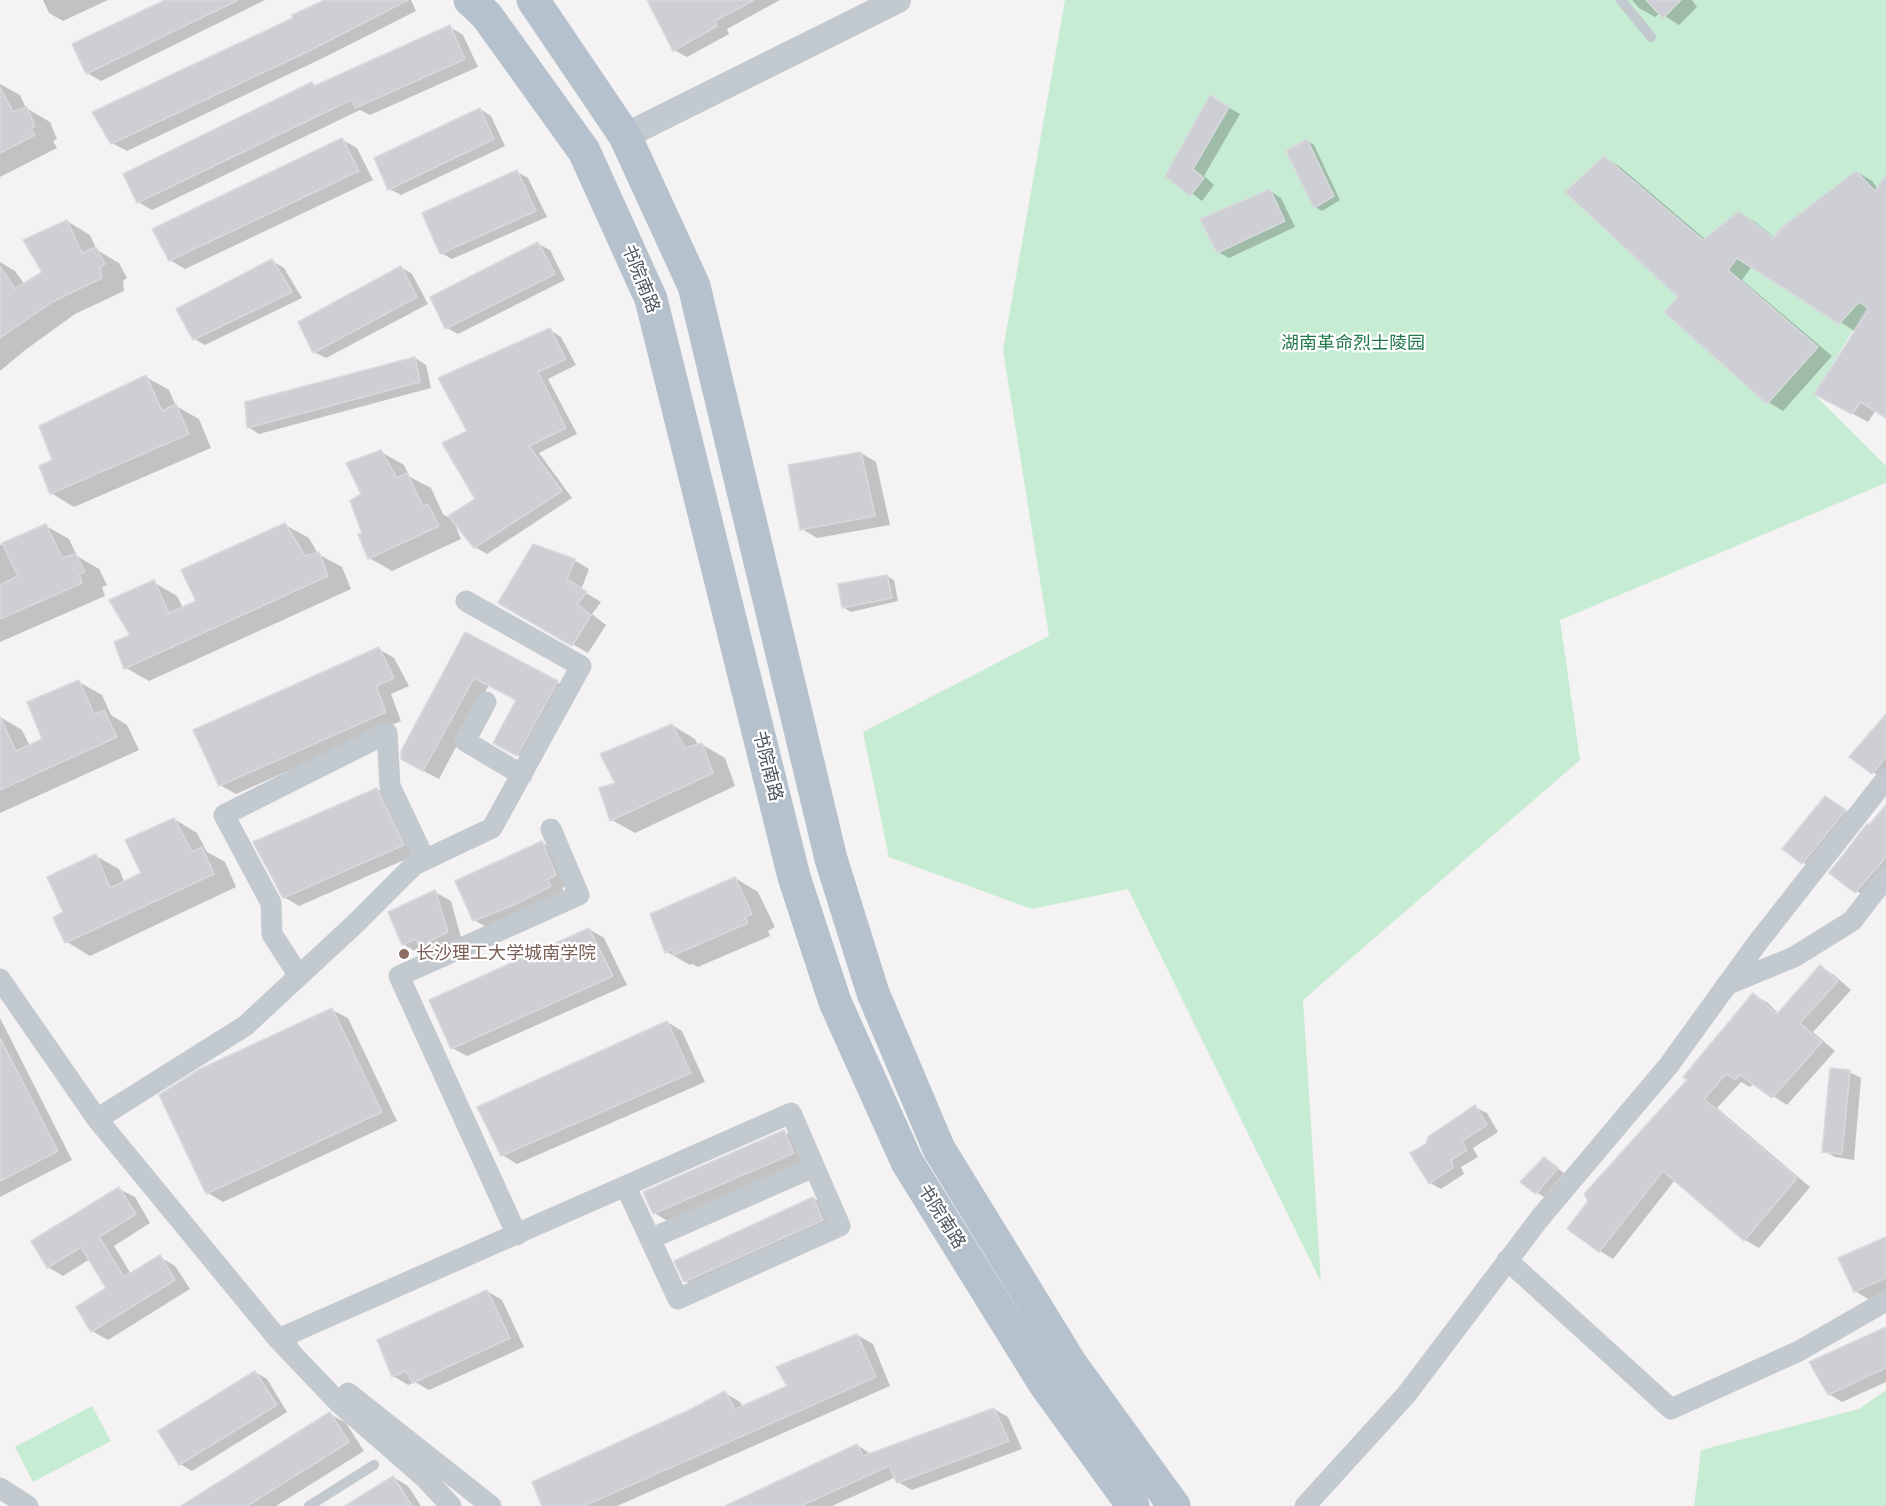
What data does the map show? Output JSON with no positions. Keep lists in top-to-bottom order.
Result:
{
  "streets": {
    "main road": ["书院南路"]
  },
  "parks": ["湖南革命烈士陵园"],
  "places": ["长沙理工大学城南学院"]
}
